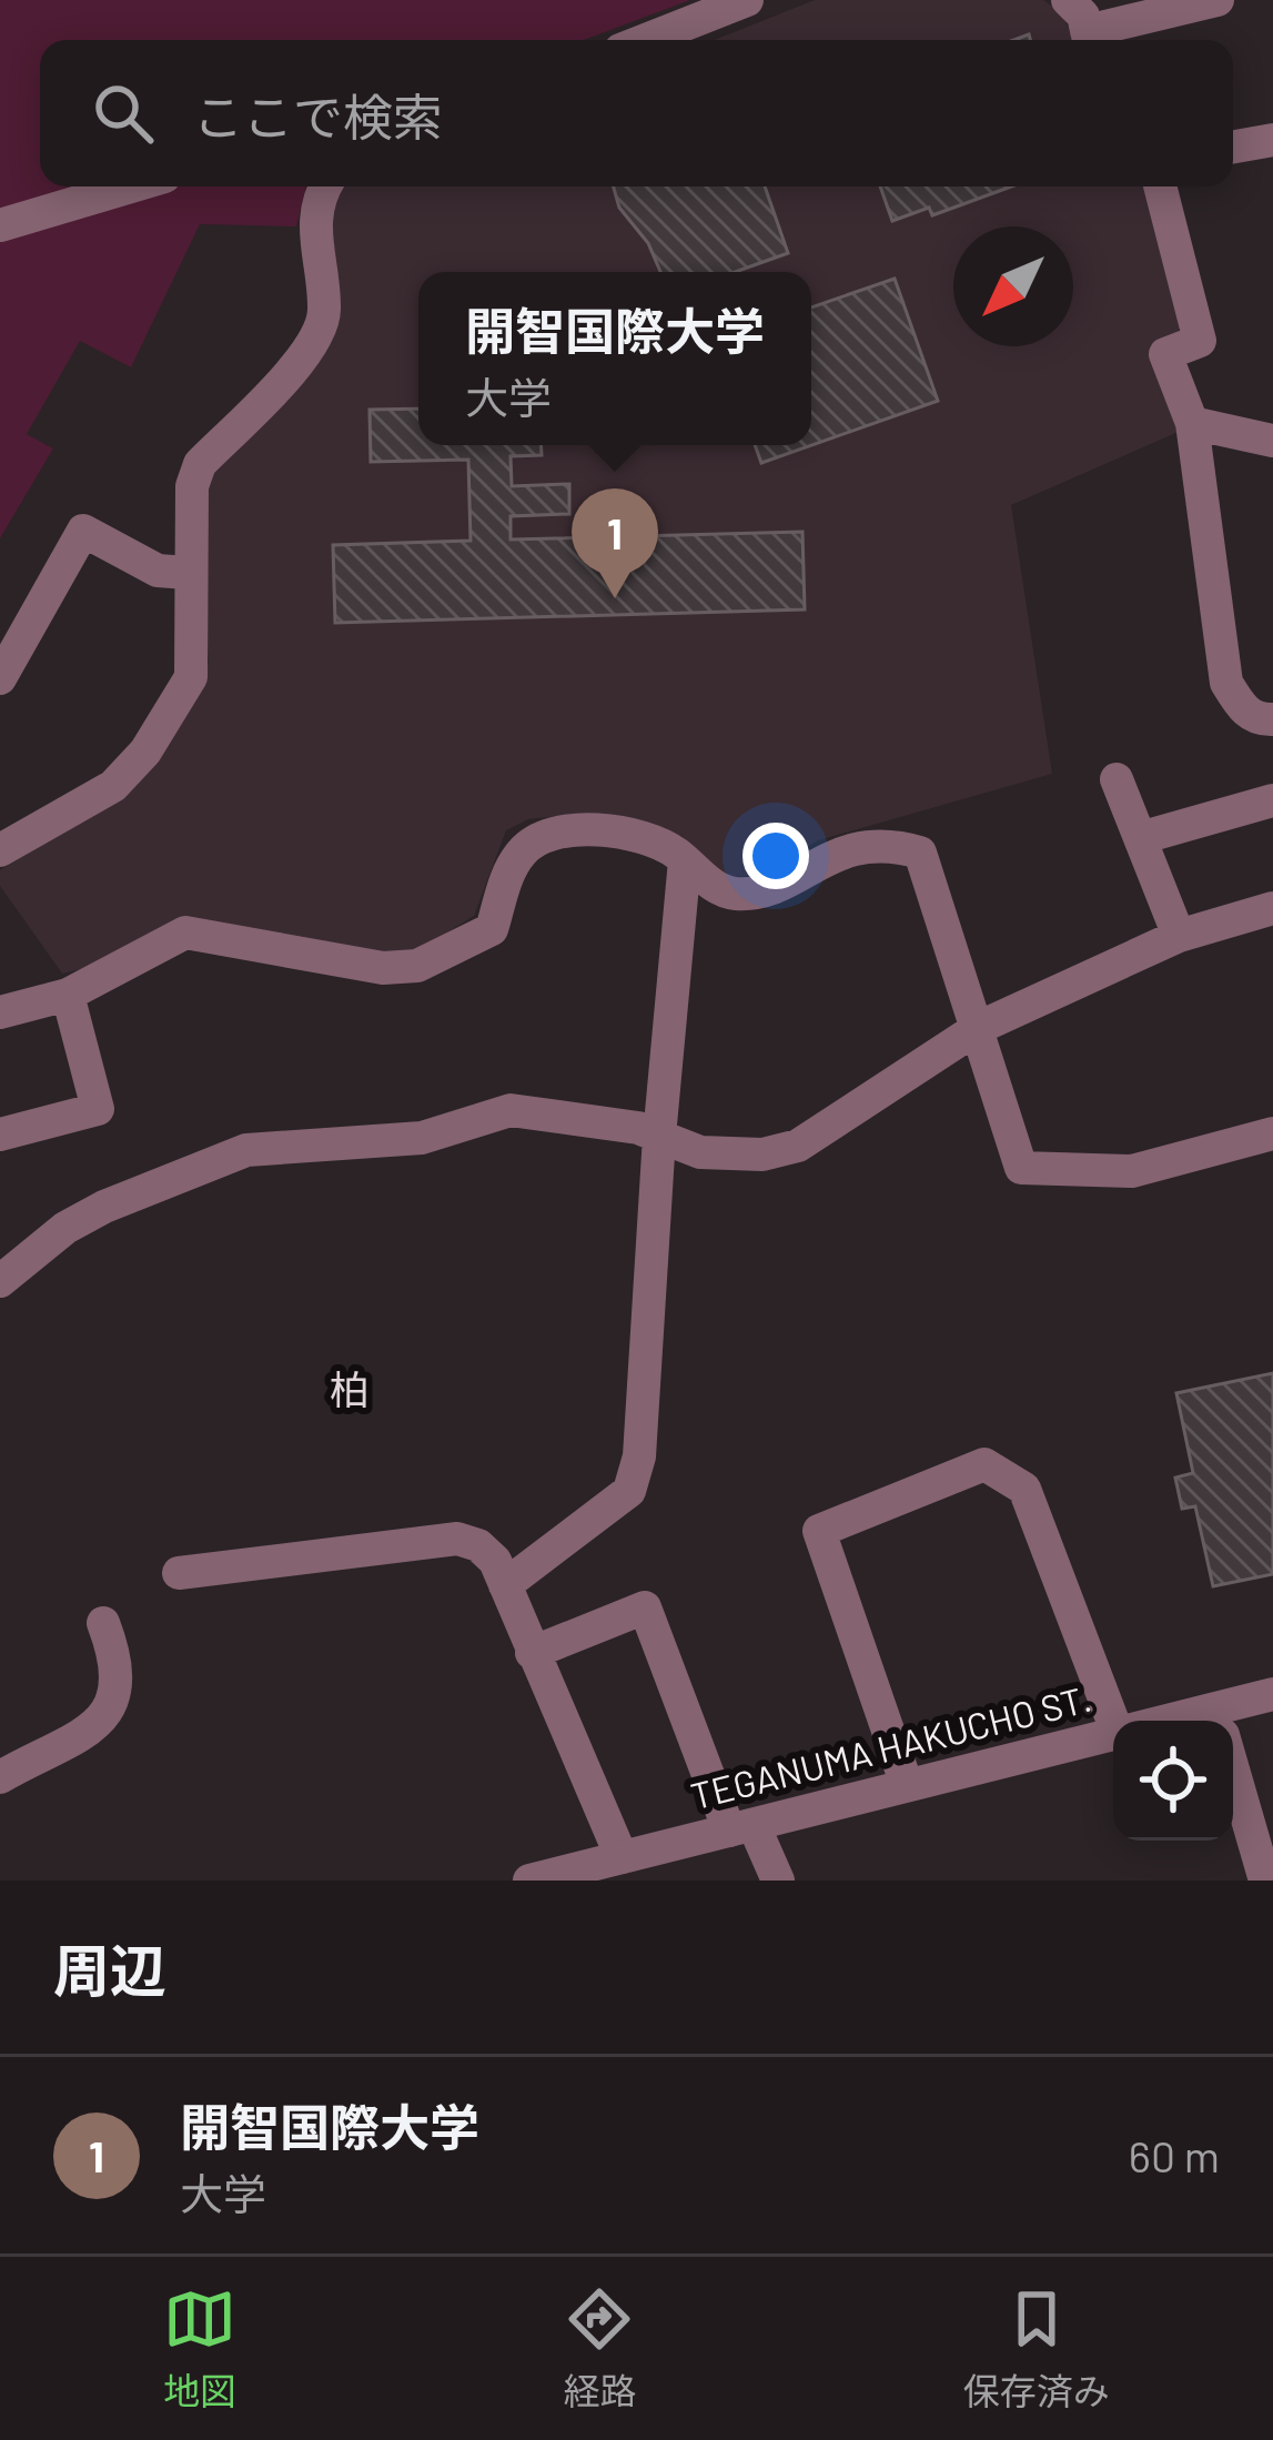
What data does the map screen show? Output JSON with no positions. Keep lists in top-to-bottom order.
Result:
{
  "streets": {
    "street": ["TEGANUMA HAKUCHO ST."]
  },
  "districts": ["柏"],
  "north": "bottom left",
  "page": {
    "search": "ここで検索",
    "popup": ["開智国際大学", "大学"],
    "pins": "1",
    "heading": "周辺",
    "list": [
      {
        "mark": "1",
        "name": "開智国際大学",
        "note": "大学",
        "value": "60 m"
      }
    ],
    "nav": ["地図", "経路", "保存済み"]
  }
}
